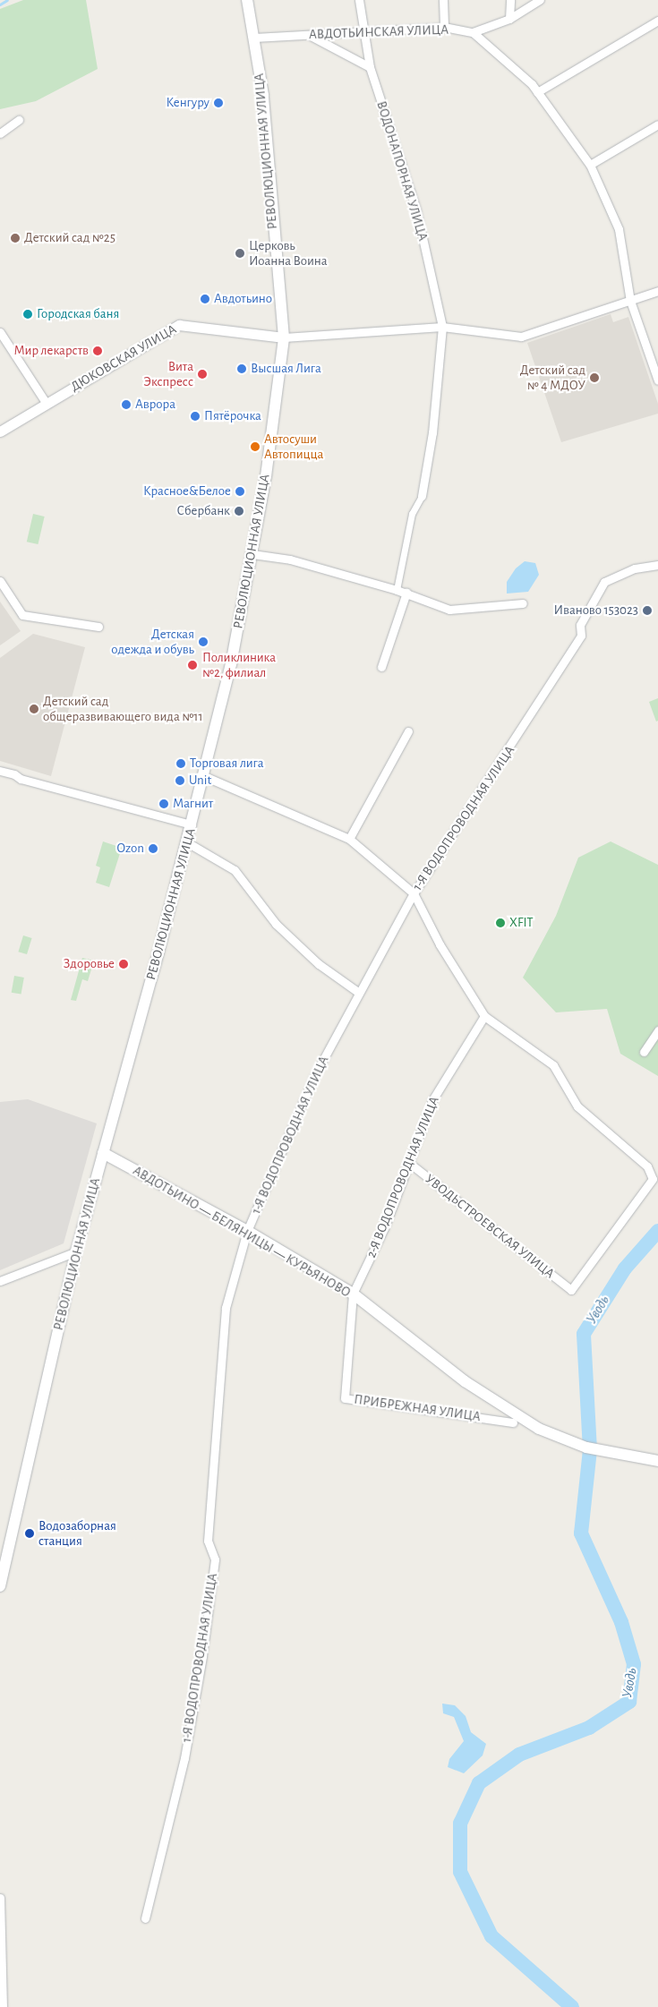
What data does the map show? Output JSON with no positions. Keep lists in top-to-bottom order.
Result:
{
  "streets": {
    "main road": ["РЕВОЛЮЦИОННАЯ УЛИЦА", "АВДОТЬИНО — БЕЛЯНИЦЫ — КУРЬЯНОВО"],
    "street": [
      "АВДОТЬИНСКАЯ УЛИЦА",
      "ВОДОНАПОРНАЯ УЛИЦА",
      "ДЮКОВСКАЯ УЛИЦА",
      "1-Я ВОДОПРОВОДНАЯ УЛИЦА",
      "2-Я ВОДОПРОВОДНАЯ УЛИЦА",
      "УВОДЬСТРОЕВСКАЯ УЛИЦА",
      "ПРИБРЕЖНАЯ УЛИЦА"
    ]
  },
  "crossings": [
    ["АВДОТЬИНСКАЯ УЛИЦА", "РЕВОЛЮЦИОННАЯ УЛИЦА"],
    ["АВДОТЬИНСКАЯ УЛИЦА", "ВОДОНАПОРНАЯ УЛИЦА"],
    ["РЕВОЛЮЦИОННАЯ УЛИЦА", "ДЮКОВСКАЯ УЛИЦА"],
    ["РЕВОЛЮЦИОННАЯ УЛИЦА", "АВДОТЬИНО — БЕЛЯНИЦЫ — КУРЬЯНОВО"],
    ["1-Я ВОДОПРОВОДНАЯ УЛИЦА", "АВДОТЬИНО — БЕЛЯНИЦЫ — КУРЬЯНОВО"],
    ["2-Я ВОДОПРОВОДНАЯ УЛИЦА", "УВОДЬСТРОЕВСКАЯ УЛИЦА"],
    ["2-Я ВОДОПРОВОДНАЯ УЛИЦА", "АВДОТЬИНО — БЕЛЯНИЦЫ — КУРЬЯНОВО"],
    ["2-Я ВОДОПРОВОДНАЯ УЛИЦА", "ПРИБРЕЖНАЯ УЛИЦА"],
    ["АВДОТЬИНО — БЕЛЯНИЦЫ — КУРЬЯНОВО", "ПРИБРЕЖНАЯ УЛИЦА"]
  ],
  "water": ["Уводь"],
  "places": [
    "Кенгуру",
    "Детский сад №25",
    "Церковь Иоанна Воина",
    "Авдотьино",
    "Городская баня",
    "Мир лекарств",
    "Высшая Лига",
    "Вита Экспресс",
    "Детский сад № 4 МДОУ",
    "Аврора",
    "Пятёрочка",
    "Автосуши Автопицца",
    "Красное&Белое",
    "Сбербанк",
    "Иваново 153023",
    "Детская одежда и обувь",
    "Поликлиника №2, филиал",
    "Детский сад общеразвивающего вида №11",
    "Торговая лига",
    "Unit",
    "Магнит",
    "Ozon",
    "XFIT",
    "Здоровье",
    "Водозаборная станция"
  ]
}
